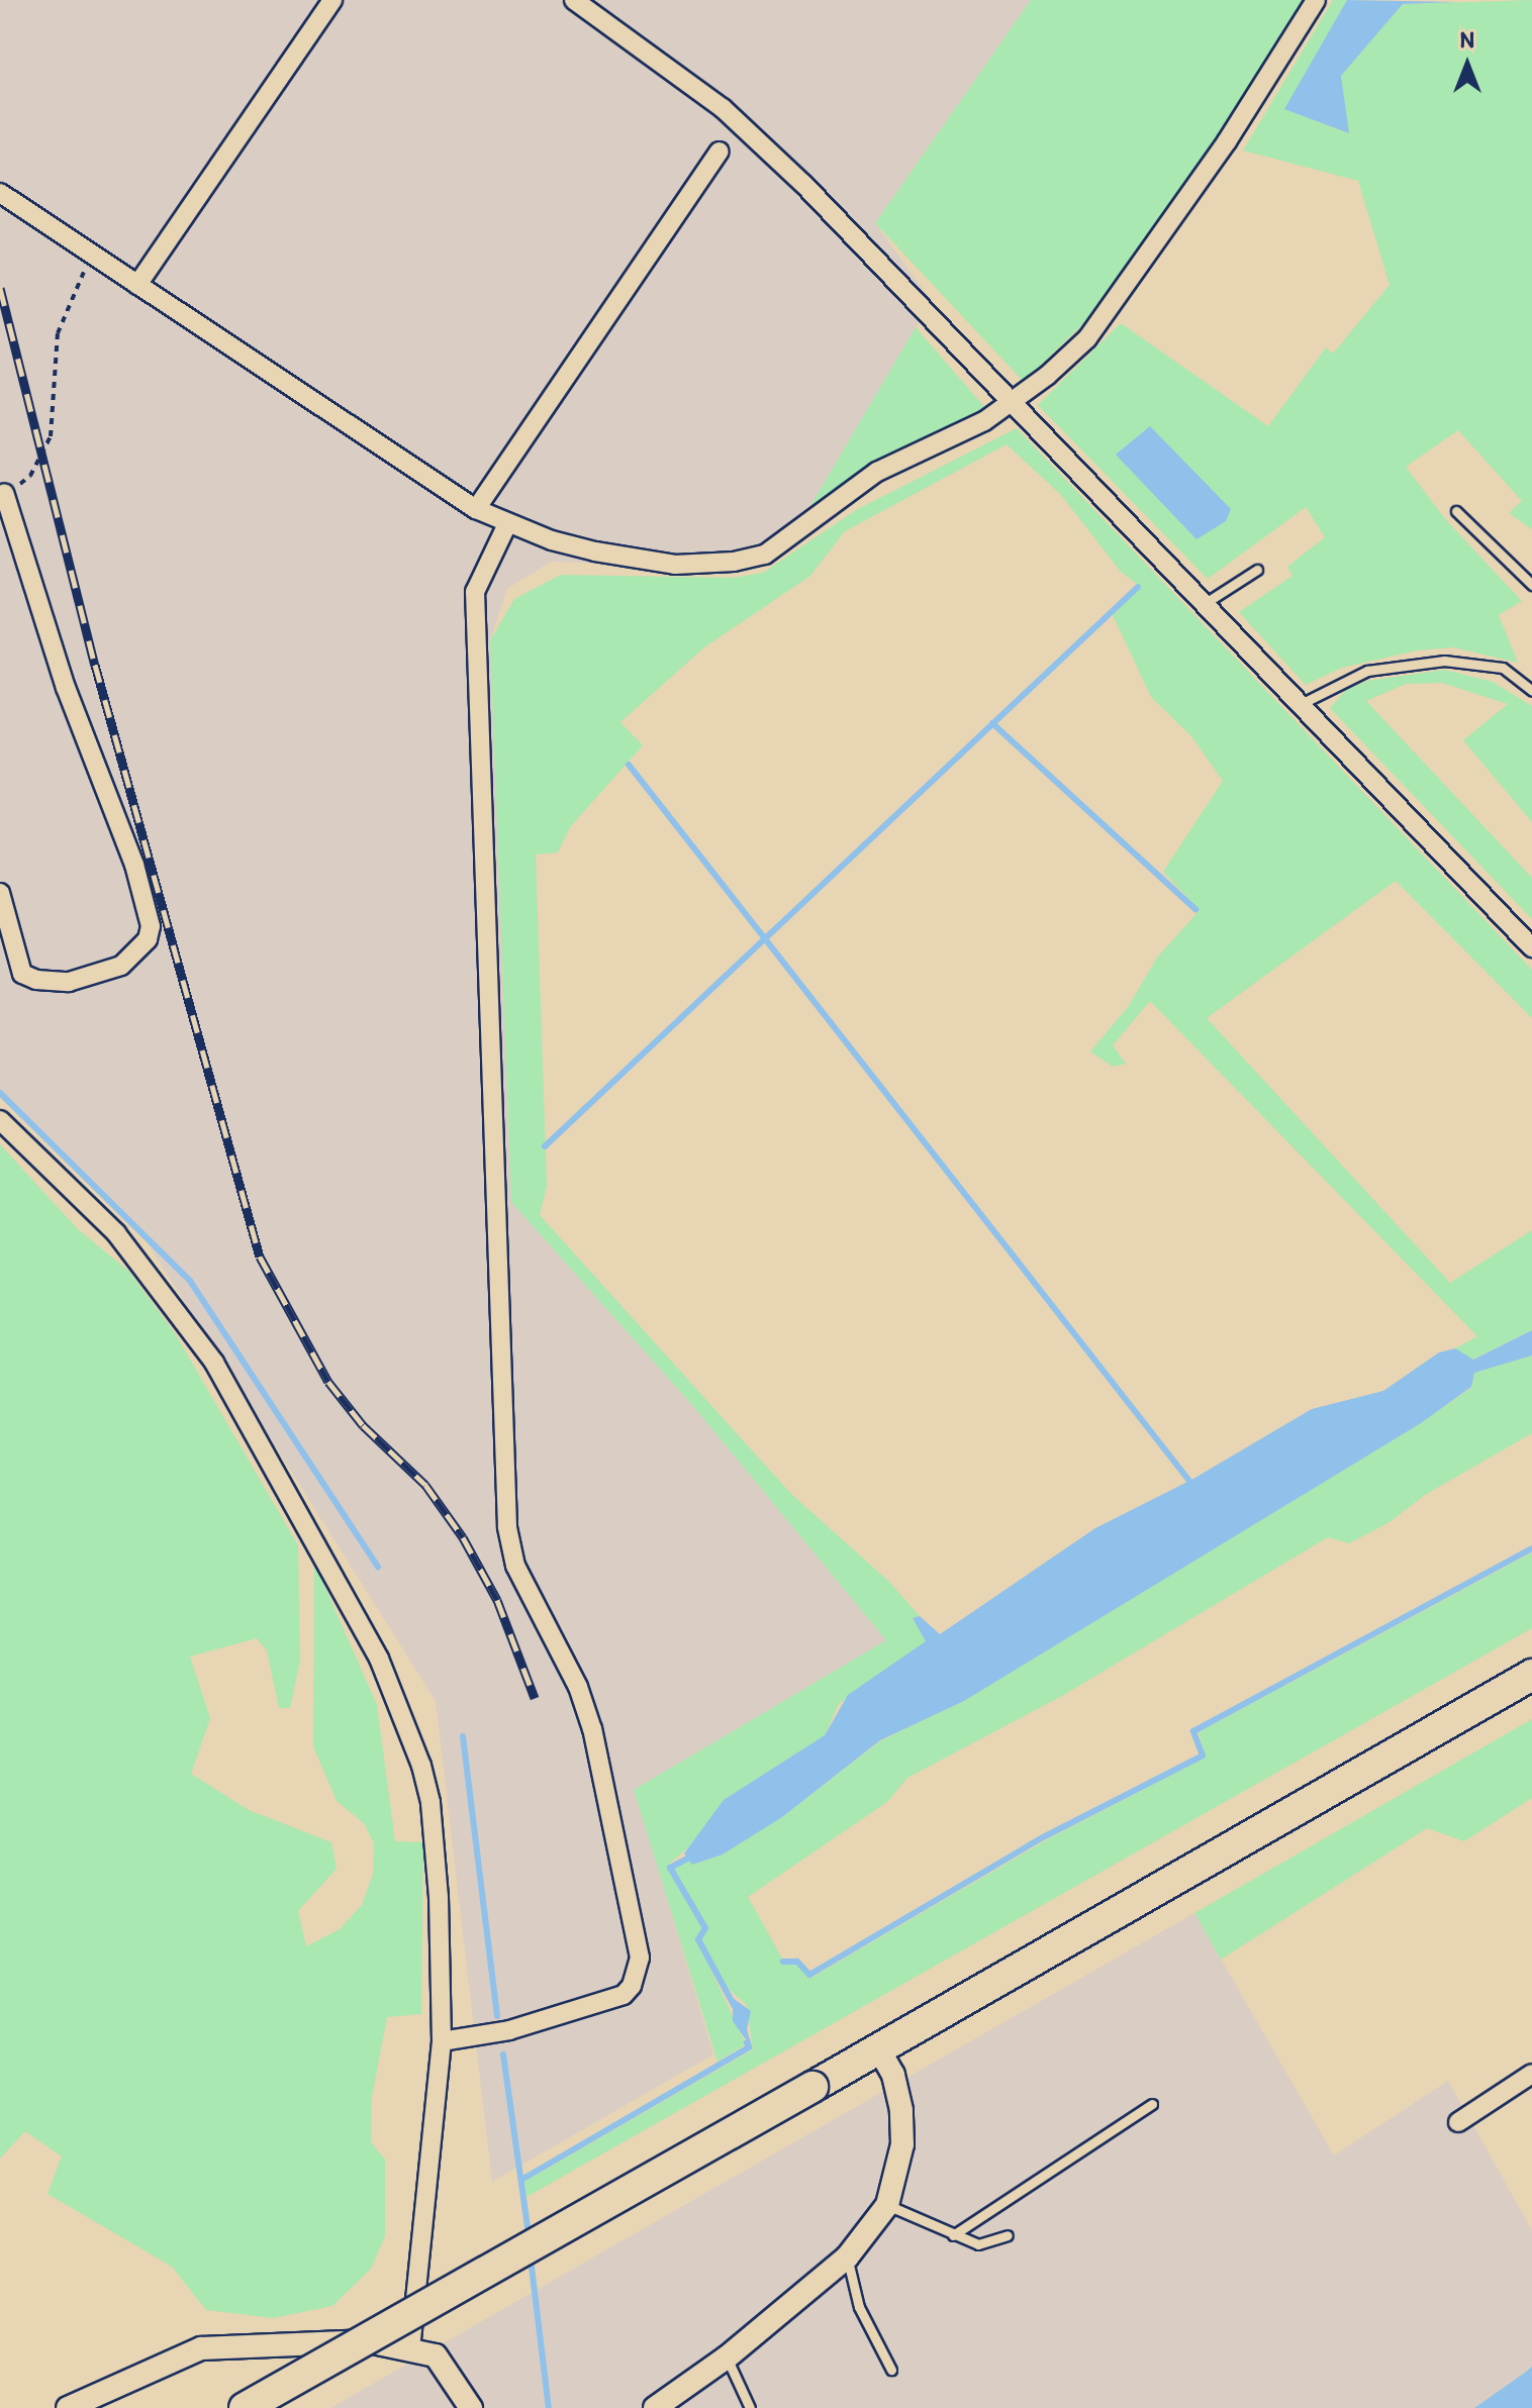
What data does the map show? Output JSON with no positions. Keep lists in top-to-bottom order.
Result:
{
  "north": "top"
}
